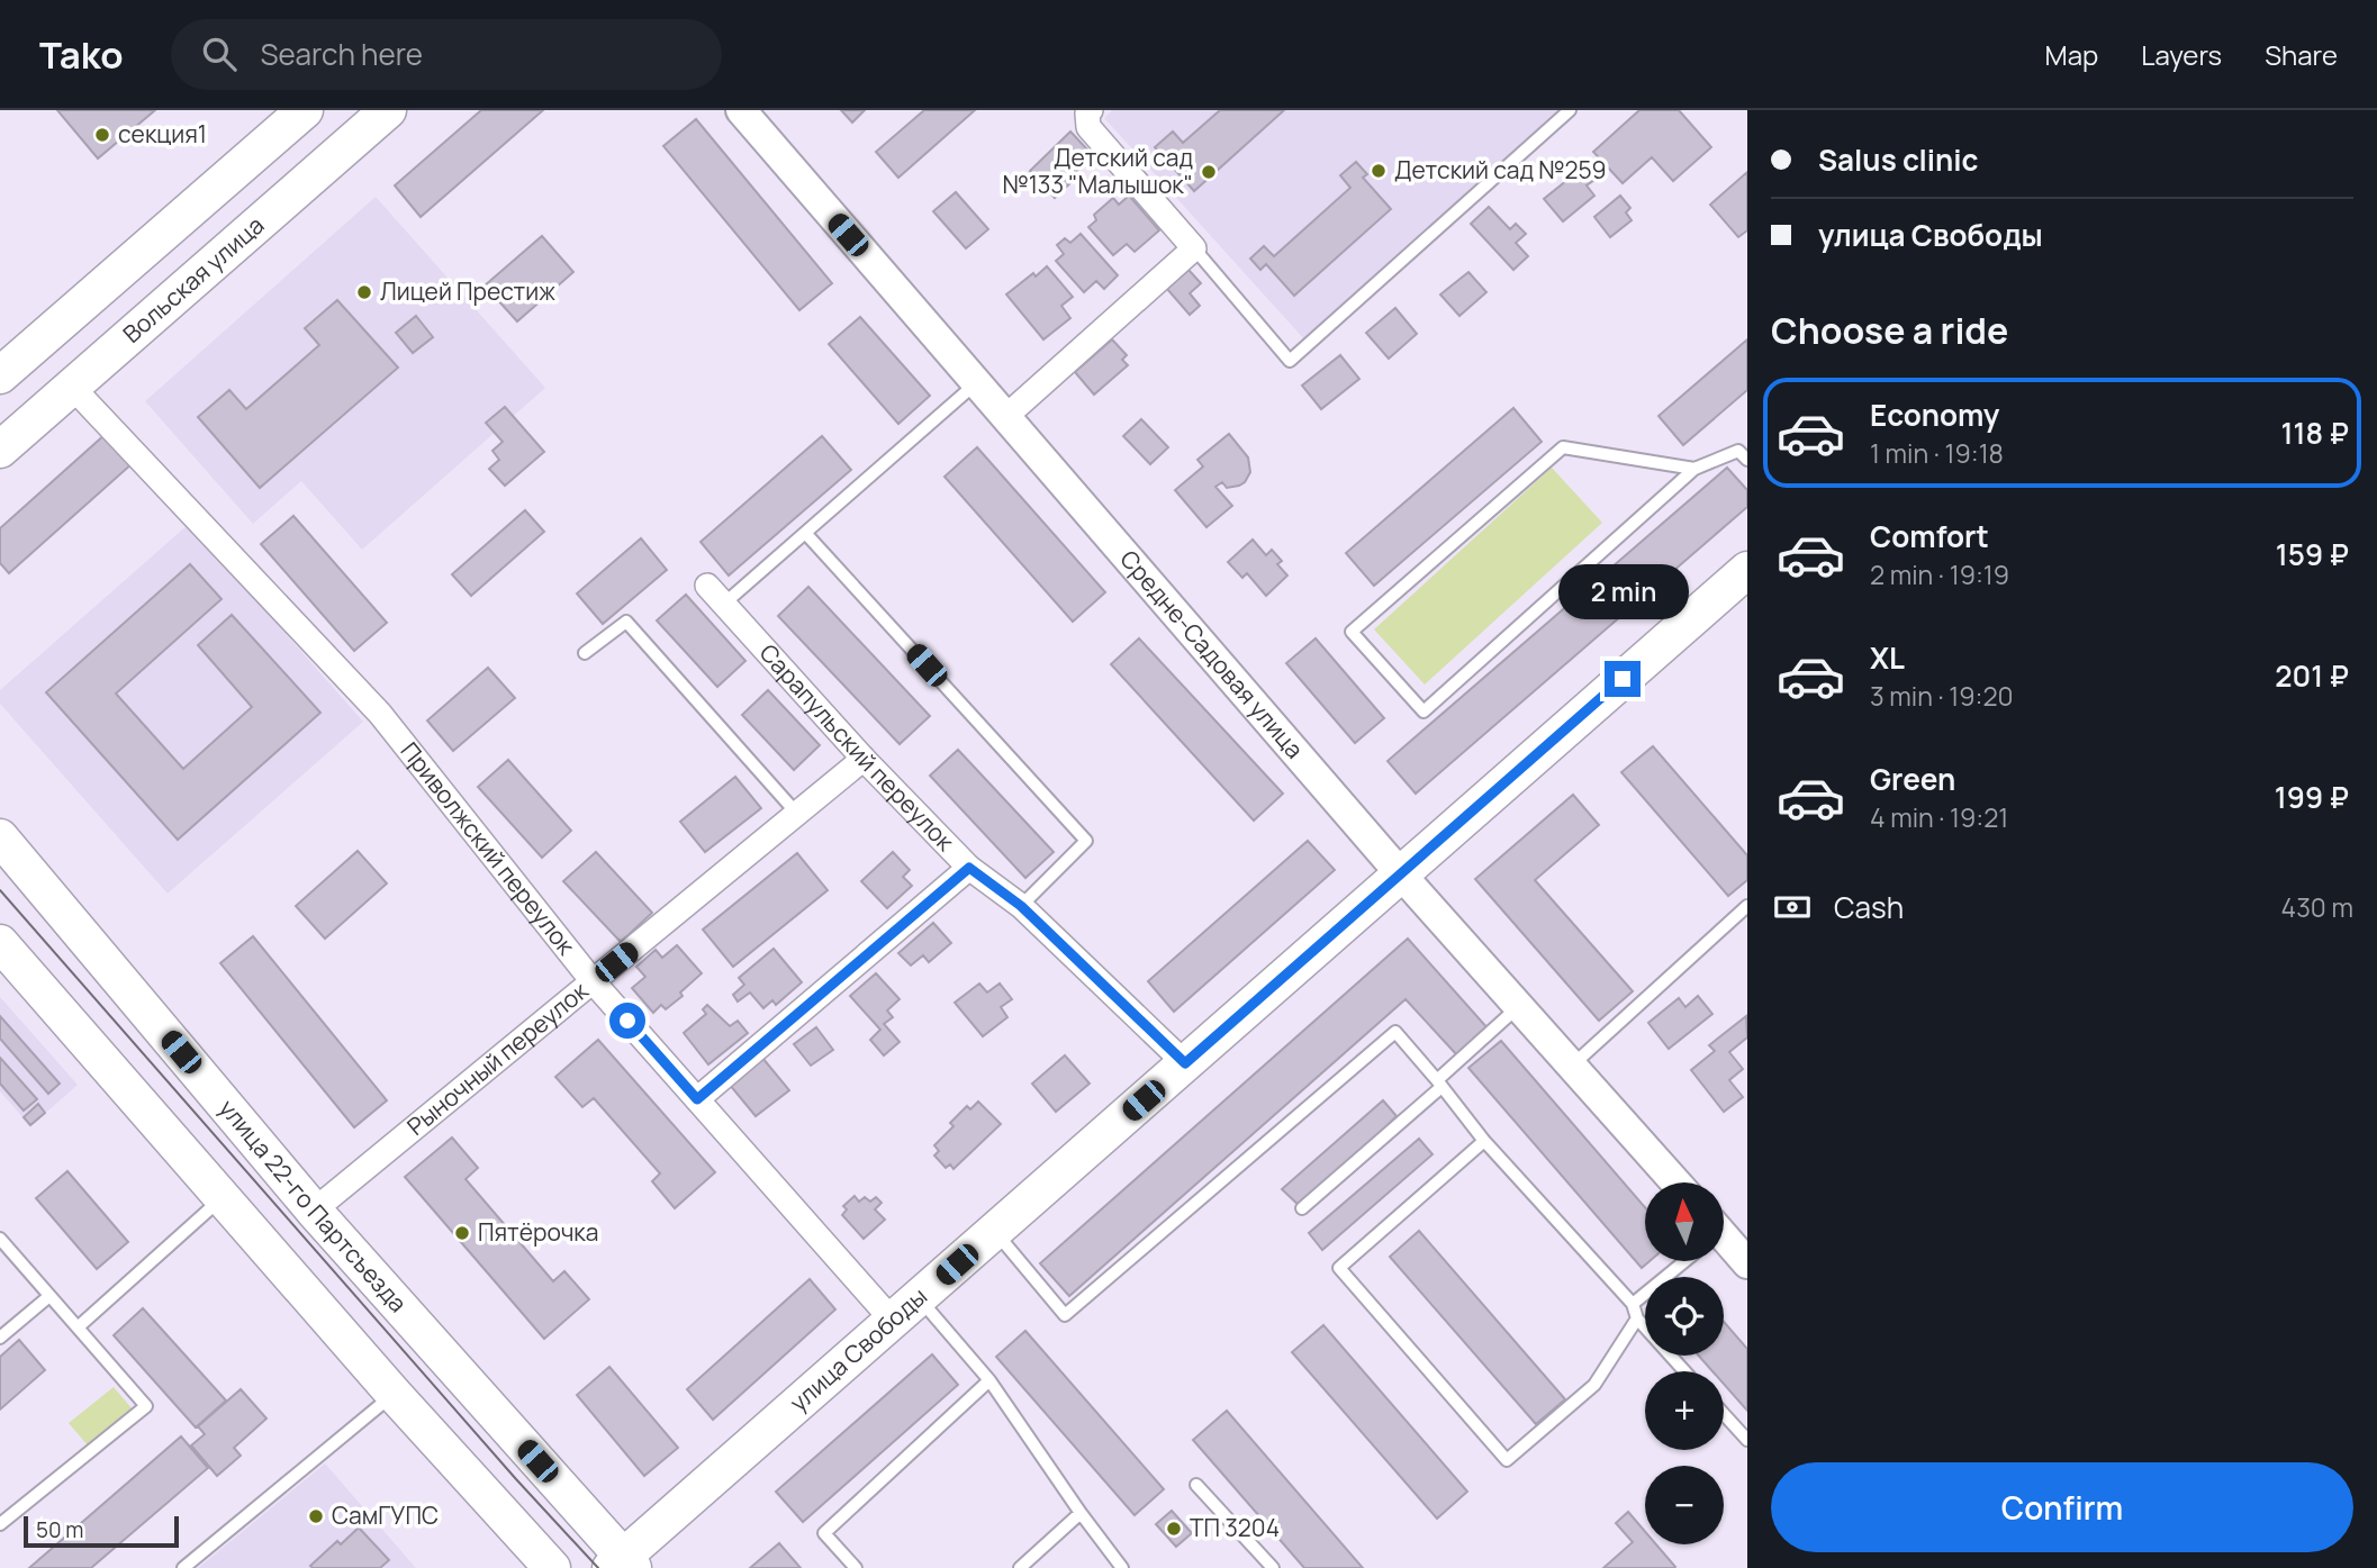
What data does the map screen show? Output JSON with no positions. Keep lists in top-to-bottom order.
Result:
{
  "streets": {
    "main road": ["Вольская улица", "улица 22-го Партсъезда", "улица Свободы"],
    "street": [
      "Средне-Садовая улица",
      "Сарапульский переулок",
      "Приволжский переулок",
      "Рыночный переулок"
    ]
  },
  "crossings": [
    ["Вольская улица", "Приволжский переулок"],
    ["Средне-Садовая улица", "улица Свободы"],
    ["Сарапульский переулок", "Рыночный переулок"],
    ["Сарапульский переулок", "улица Свободы"],
    ["Приволжский переулок", "Рыночный переулок"],
    ["Приволжский переулок", "улица Свободы"],
    ["Рыночный переулок", "улица 22-го Партсъезда"],
    ["улица 22-го Партсъезда", "улица Свободы"]
  ],
  "places": [
    "секция1",
    "Детский сад №259",
    "Детский сад №133 \"Малышок\"",
    "Лицей Престиж",
    "Пятёрочка",
    "СамГУПС",
    "ТП 3204"
  ],
  "scale_bar": "50 m",
  "north": "top",
  "page": {
    "header": "Tako",
    "search": "Search here",
    "nav": ["Map", "Layers", "Share"],
    "banner": ["Salus clinic", "улица Свободы"],
    "heading": "Choose a ride",
    "list": [
      {
        "name": "Economy",
        "note": "1 min · 19:18",
        "value": "118 ₽"
      },
      {
        "name": "Comfort",
        "note": "2 min · 19:19",
        "value": "159 ₽"
      },
      {
        "name": "XL",
        "note": "3 min · 19:20",
        "value": "201 ₽"
      },
      {
        "name": "Green",
        "note": "4 min · 19:21",
        "value": "199 ₽"
      }
    ],
    "bubble": "2 min",
    "pay": ["Cash", "430 m"],
    "map_buttons": ["+", "−"],
    "buttons": "Confirm",
    "scale": "50 m"
  }
}
